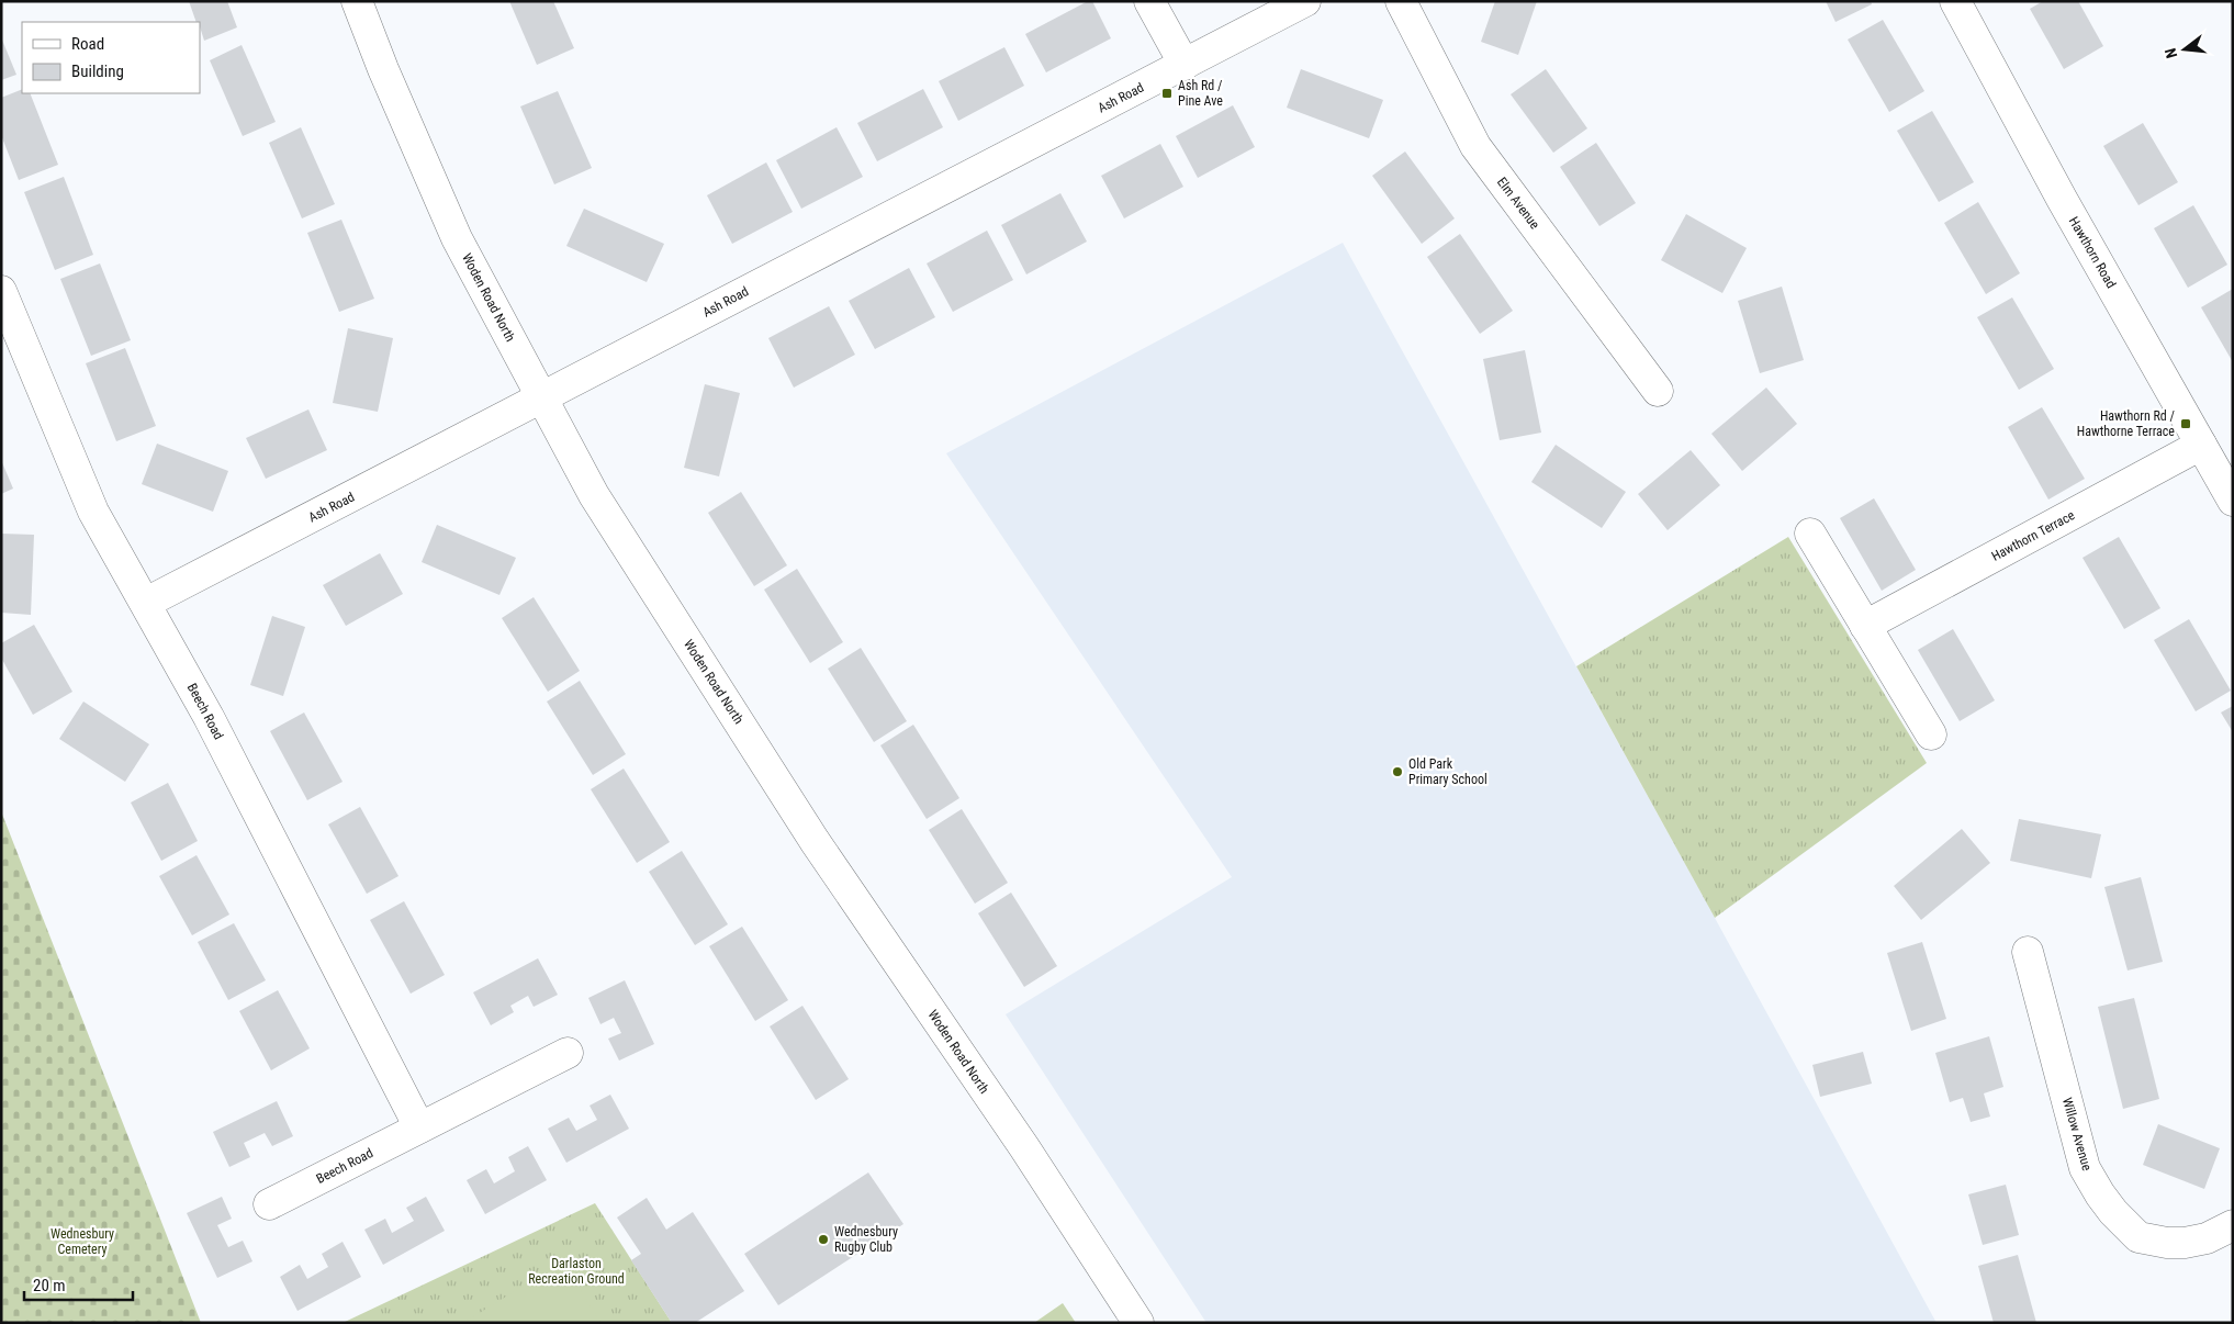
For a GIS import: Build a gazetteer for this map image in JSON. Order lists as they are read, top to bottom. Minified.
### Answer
{"streets":{"street":["Ash Road","Elm Avenue","Hawthorn Road","Woden Road North","Hawthorn Terrace","Beech Road","Willow Avenue"]},"crossings":[["Ash Road","Woden Road North"],["Ash Road","Beech Road"],["Hawthorn Road","Hawthorn Terrace"]],"parks":["Wednesbury Cemetery","Darlaston Recreation Ground"],"places":{"transit":["Ash Rd / Pine Ave","Hawthorn Rd / Hawthorne Terrace"],"other":["Old Park Primary School","Wednesbury Rugby Club"]},"legend":["Road","Building"],"scale_bar":"20 m","north":"left"}
